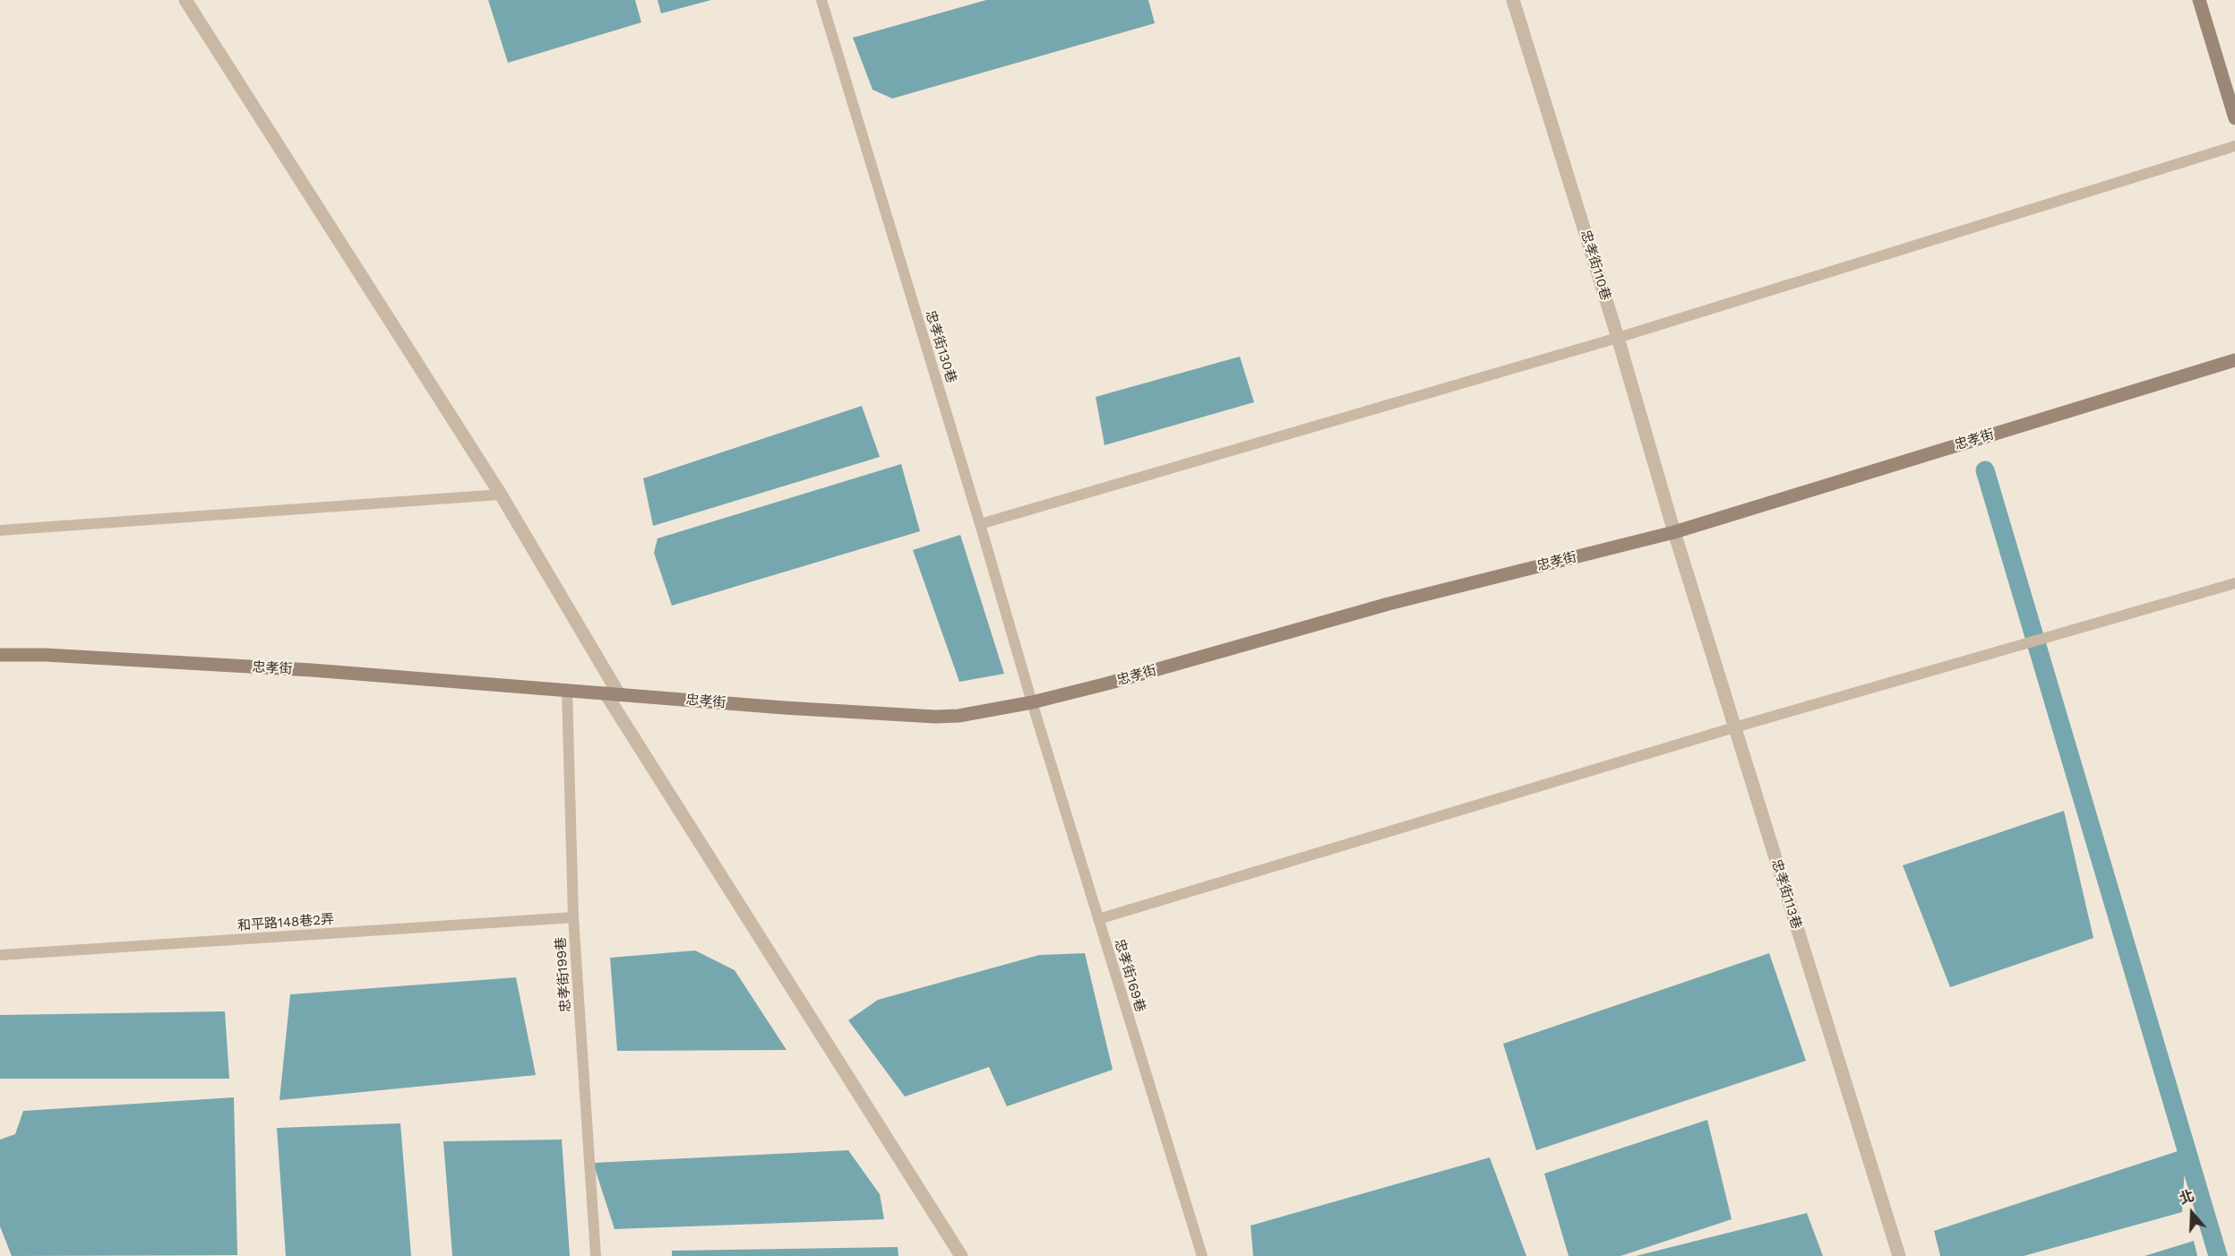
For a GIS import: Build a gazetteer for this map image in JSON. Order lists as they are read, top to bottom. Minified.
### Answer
{"streets":{"street":["忠孝街110巷","忠孝街","忠孝街113巷"],"lane":["忠孝街130巷","和平路148巷2弄","忠孝街199巷","忠孝街169巷"]},"crossings":[["忠孝街110巷","忠孝街"],["忠孝街110巷","忠孝街113巷"],["忠孝街130巷","忠孝街"],["忠孝街130巷","忠孝街169巷"],["忠孝街","忠孝街113巷"],["忠孝街","忠孝街199巷"],["忠孝街","忠孝街169巷"],["和平路148巷2弄","忠孝街199巷"]],"north":"top"}
